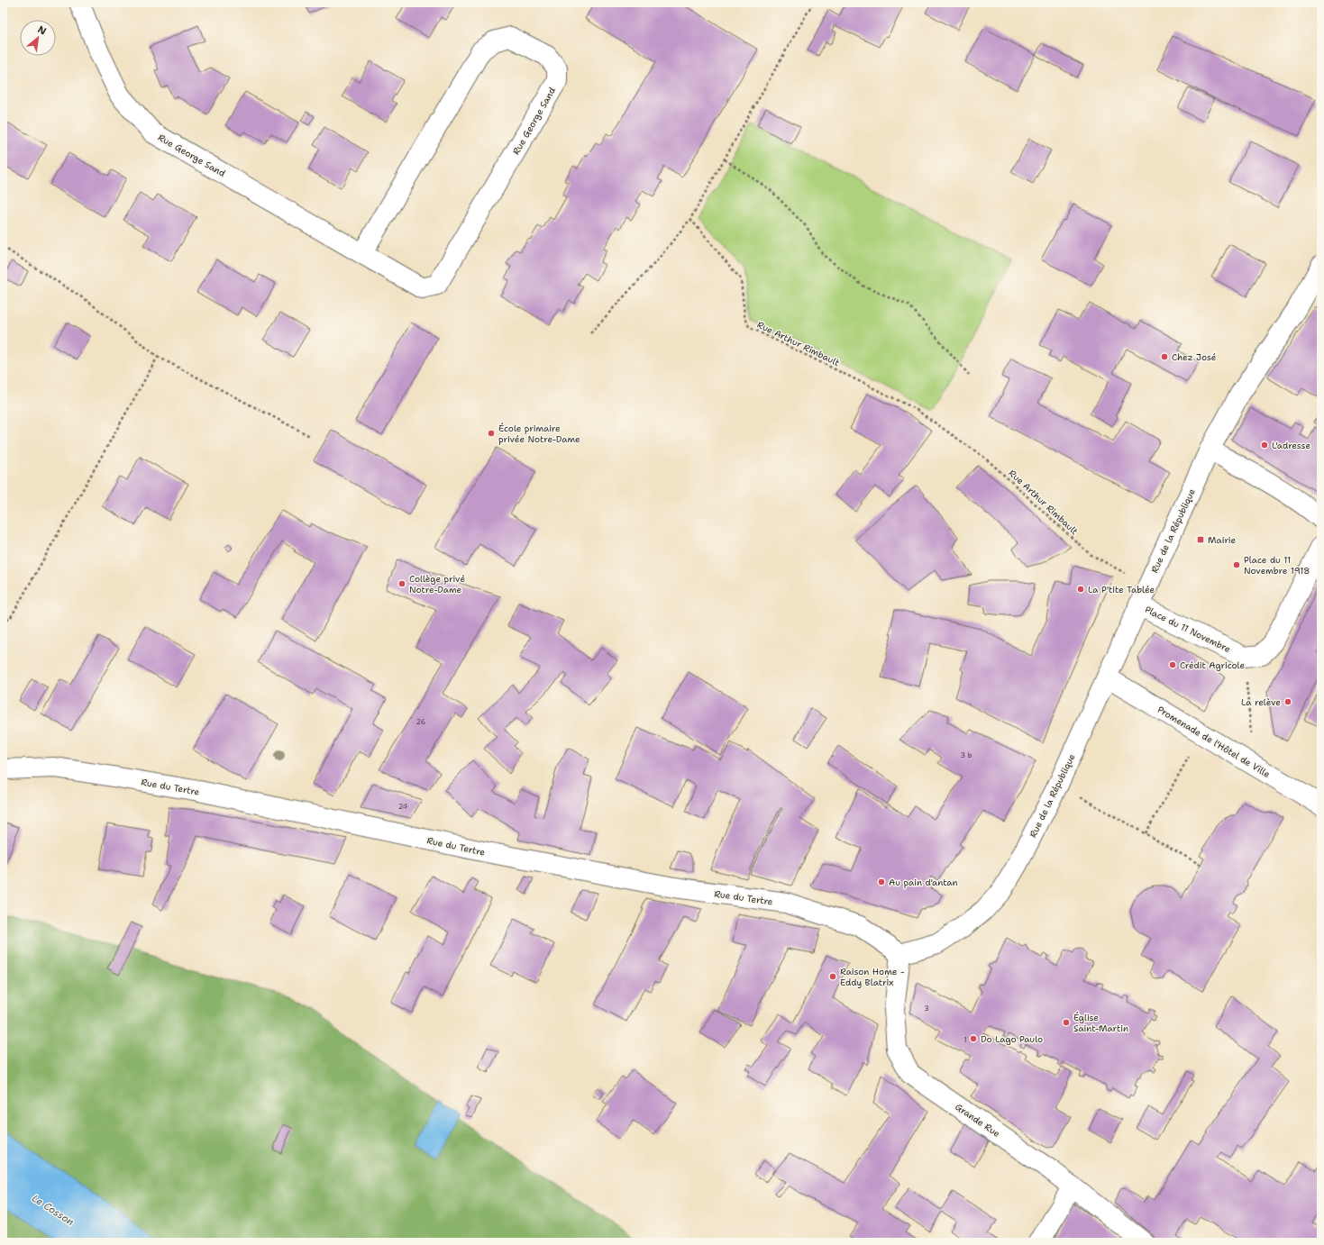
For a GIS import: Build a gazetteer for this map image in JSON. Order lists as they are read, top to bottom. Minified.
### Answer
{"streets":{"street":["Rue George Sand","Rue de la République","Place du 11 Novembre","Promenade de l'Hôtel de Ville","Rue du Tertre","Grande Rue"],"path":["Rue Arthur Rimbault"]},"crossings":[["Rue Arthur Rimbault","Rue de la République"],["Rue de la République","Place du 11 Novembre"],["Rue de la République","Promenade de l'Hôtel de Ville"],["Rue de la République","Rue du Tertre"],["Rue de la République","Grande Rue"],["Rue du Tertre","Grande Rue"]],"water":["Le Cosson"],"places":{"other":["Chez José","École primaire privée Notre-Dame","L'adresse","Place du 11 Novembre 1918","Collège privé Notre-Dame","La P'tite Tablée","Crédit Agricole","La relève","Au pain d'antan","Raison Home - Eddy Blatrix","Église Saint-Martin","Do Lago Paulo"],"transit":["Mairie"]},"house_numbers":["26","3 b","24","3","1"],"north":"top right"}
